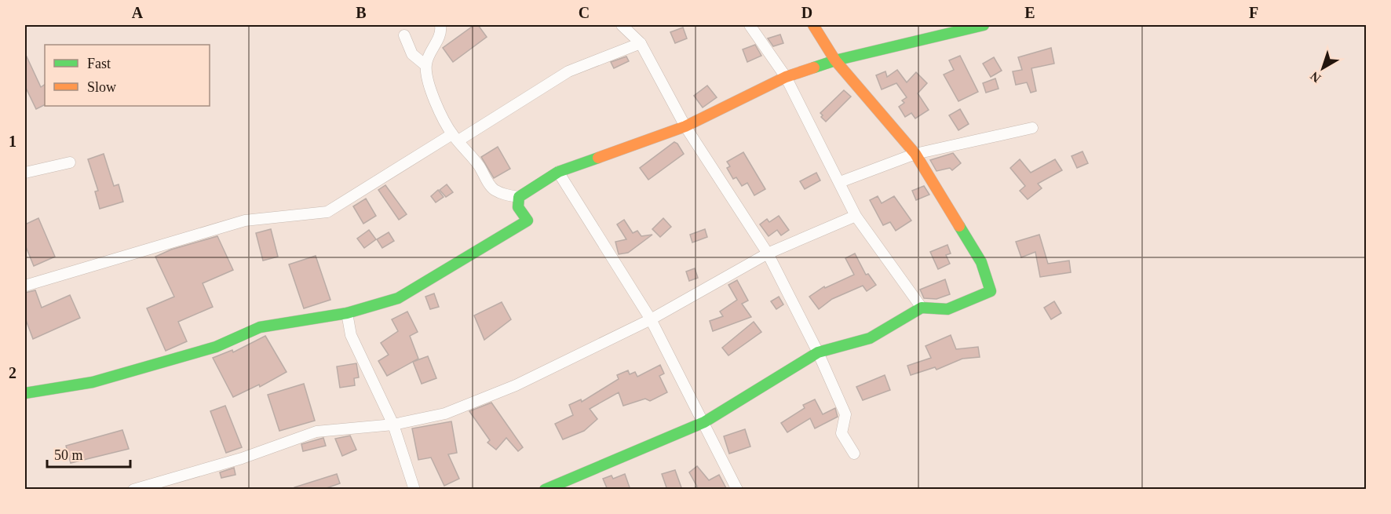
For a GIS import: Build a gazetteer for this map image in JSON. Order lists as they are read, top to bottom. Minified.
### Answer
{"legend":["Fast","Slow"],"scale_bar":"50 m","north":"bottom left","grid":{"columns":["A","B","C","D","E","F"],"rows":["1","2"]}}
